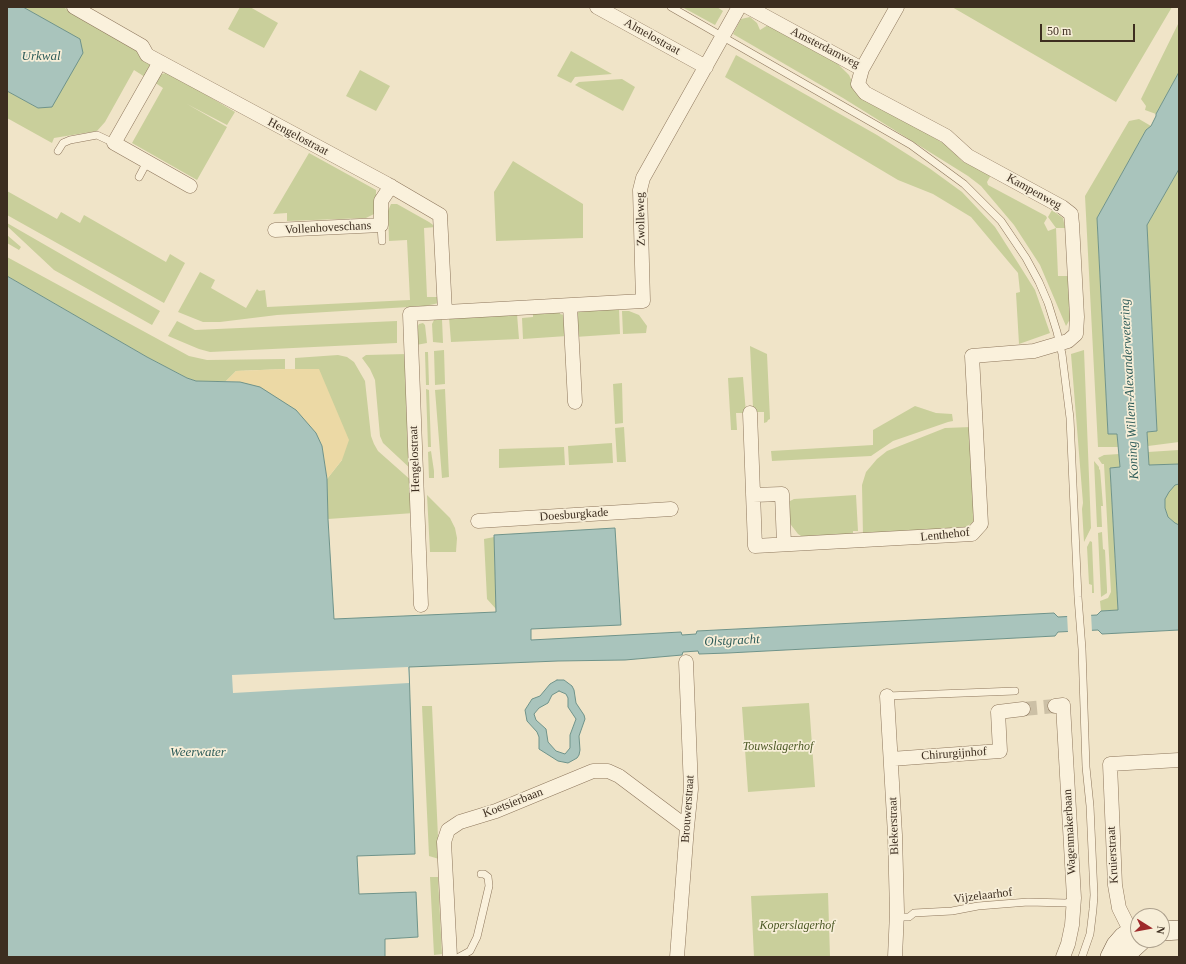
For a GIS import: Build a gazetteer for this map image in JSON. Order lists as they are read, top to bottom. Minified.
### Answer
{"streets":{"street":["Almelostraat","Amsterdamweg","Hengelostraat","Kampenweg","Zwolleweg","Vollenhoveschans","Doesburgkade","Lenthehof","Chirurgijnhof","Koetsierbaan","Brouwerstraat","Blekerstraat","Wagenmakerbaan","Kruierstraat"],"lane":["Vijzelaarhof"]},"crossings":[["Almelostraat","Zwolleweg"],["Amsterdamweg","Kampenweg"],["Hengelostraat","Zwolleweg"],["Hengelostraat","Vollenhoveschans"],["Kampenweg","Lenthehof"],["Chirurgijnhof","Blekerstraat"],["Koetsierbaan","Brouwerstraat"],["Blekerstraat","Vijzelaarhof"],["Wagenmakerbaan","Vijzelaarhof"]],"water":["Urkwal","Koning Willem-Alexanderwetering","Olstgracht","Weerwater"],"parks":["Touwslagerhof","Koperslagerhof"],"scale_bar":"50 m","north":"right"}
